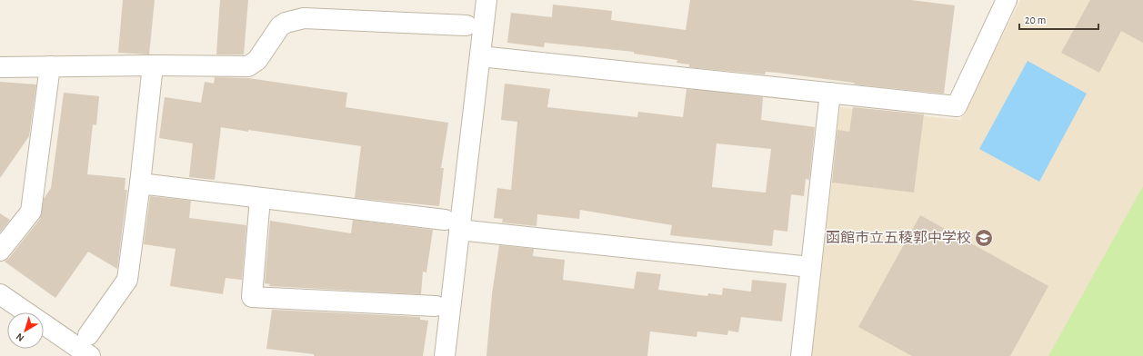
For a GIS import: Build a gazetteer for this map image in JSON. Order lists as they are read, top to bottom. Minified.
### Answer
{"places":{"school or university":["函館市立五稜郭中学校"]},"scale_bar":"20 m","north":"bottom left"}
